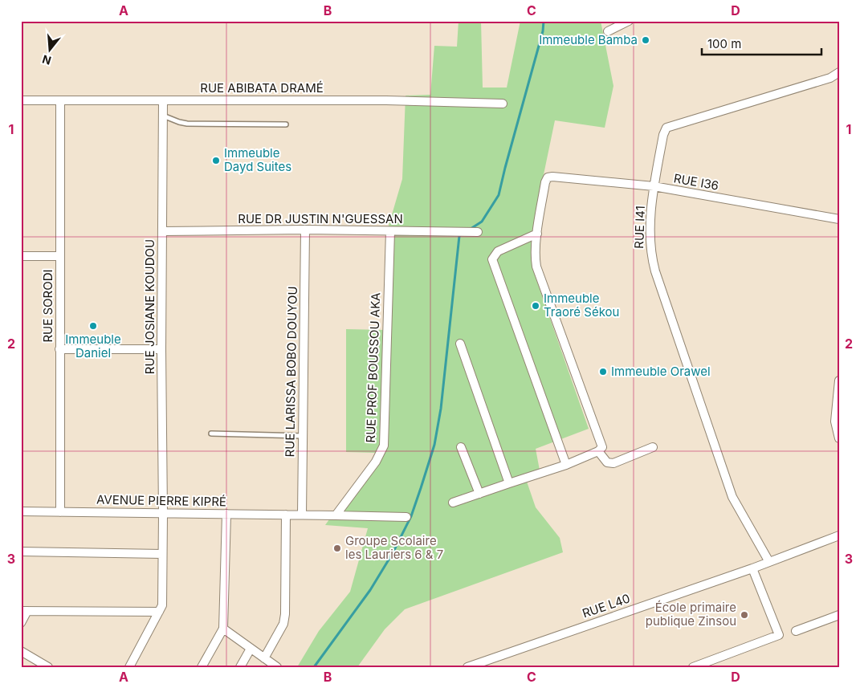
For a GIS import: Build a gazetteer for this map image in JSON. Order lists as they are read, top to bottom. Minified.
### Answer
{"streets":{"street":["RUE ABIBATA DRAMÉ","RUE I36","RUE DR JUSTIN N'GUESSAN","RUE I41","RUE SORODI","RUE JOSIANE KOUDOU","RUE PROF BOUSSOU AKA","RUE LARISSA BOBO DOUYOU","AVENUE PIERRE KIPRÉ","RUE L40"]},"crossings":[["RUE ABIBATA DRAMÉ","RUE SORODI"],["RUE ABIBATA DRAMÉ","RUE JOSIANE KOUDOU"],["RUE I36","RUE I41"],["RUE DR JUSTIN N'GUESSAN","RUE JOSIANE KOUDOU"],["RUE DR JUSTIN N'GUESSAN","RUE PROF BOUSSOU AKA"],["RUE DR JUSTIN N'GUESSAN","RUE LARISSA BOBO DOUYOU"],["RUE I41","RUE L40"],["RUE SORODI","AVENUE PIERRE KIPRÉ"],["RUE JOSIANE KOUDOU","AVENUE PIERRE KIPRÉ"],["RUE PROF BOUSSOU AKA","AVENUE PIERRE KIPRÉ"],["RUE LARISSA BOBO DOUYOU","AVENUE PIERRE KIPRÉ"]],"places":["Immeuble Bamba","Immeuble Dayd Suites","Immeuble Traoré Sékou","Immeuble Daniel","Immeuble Orawel","Groupe Scolaire les Lauriers 6 & 7","École primaire publique Zinsou"],"scale_bar":"100 m","north":"bottom","grid":{"columns":["A","B","C","D"],"rows":["1","2","3"]}}
